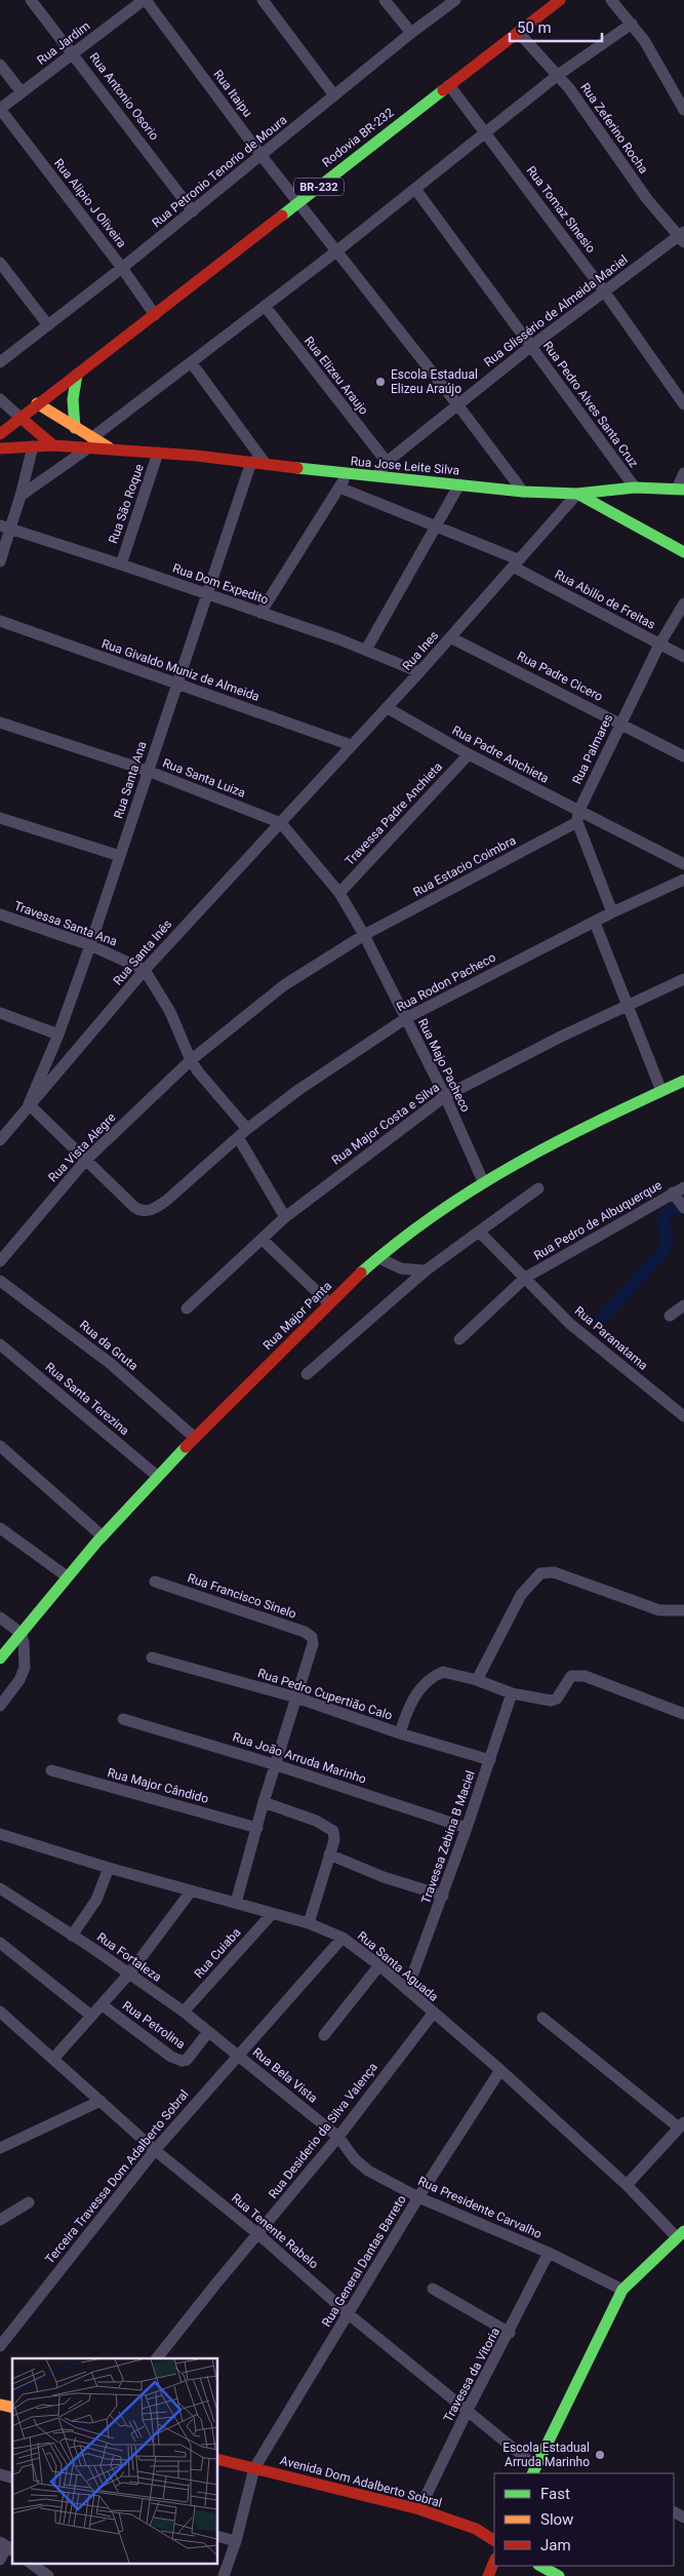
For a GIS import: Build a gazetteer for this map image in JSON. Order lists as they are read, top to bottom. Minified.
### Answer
{"streets":{"main road":["Rodovia BR-232","BR-232","Rua Jose Leite Silva","Rua Major Panta","Avenida Dom Adalberto Sobral"],"street":["Rua Jardim","Rua Itaipu","Rua Antonio Osorio","Rua Zeferino Rocha","Rua Petronio Tenorio de Moura","Rua Alipio J Oliveira","Rua Tomaz SInesio","Rua Glissério de Almeida Maciel","Rua Elizeu Araujo","Rua Pedro Alves Santa Cruz","Rua São Roque","Rua Dom Expedito","Rua Abilio de Freitas","Rua Ines","Rua Givaldo Muniz de Almeida","Rua Padre Cicero","Rua Palmares","Rua Padre Anchieta","Rua Santa Luiza","Rua Santa Ana","Travessa Padre Anchieta","Rua Estacio Coimbra","Travessa Santa Ana","Rua Santa Inês","Rua Rodon Pacheco","Rua Majo Pacheco","Rua Major Costa e Silva","Rua Vista Alegre","Rua Pedro de Albuquerque","Rua Paranatama","Rua da Gruta","Rua Santa Terezina","Rua Francisco Sinelo","Rua Pedro Cupertião Calo","Rua João Arruda Marinho","Rua Major Cândido","Travessa Zebina B Maciel","Rua Cuiaba","Rua Fortaleza","Rua Santa Aguada","Rua Petrolina","Rua Bela Vista","Rua Desiderio da Silva Valença","Terceira Travessa Dom Adalberto Sobral","Rua Presidente Carvalho","Rua Tenente Rabelo","Rua General Dantas Barreto","Travessa da Vitoria"]},"crossings":[["Rua Jardim","Rua Itaipu"],["Rua Jardim","Rua Antonio Osorio"],["Rua Jardim","Rua Alipio J Oliveira"],["Rua Itaipu","Rodovia BR-232"],["Rua Itaipu","Rua Petronio Tenorio de Moura"],["Rua Itaipu","Rua Glissério de Almeida Maciel"],["Rua Itaipu","Rua Jose Leite Silva"],["Rua Antonio Osorio","Rua Petronio Tenorio de Moura"],["Rua Zeferino Rocha","Rodovia BR-232"],["Rua Zeferino Rocha","Rua Glissério de Almeida Maciel"],["Rodovia BR-232","BR-232"],["Rodovia BR-232","Rua Alipio J Oliveira"],["Rodovia BR-232","Rua Tomaz SInesio"],["Rua Petronio Tenorio de Moura","Rua Alipio J Oliveira"],["BR-232","Rua Jose Leite Silva"],["Rua Tomaz SInesio","Rua Glissério de Almeida Maciel"],["Rua Glissério de Almeida Maciel","Rua Elizeu Araujo"],["Rua Glissério de Almeida Maciel","Rua Pedro Alves Santa Cruz"],["Rua Glissério de Almeida Maciel","Rua Jose Leite Silva"],["Rua Jose Leite Silva","Rua São Roque"],["Rua Jose Leite Silva","Rua Ines"],["Rua Jose Leite Silva","Rua Santa Ana"],["Rua São Roque","Rua Dom Expedito"],["Rua Dom Expedito","Rua Ines"],["Rua Dom Expedito","Rua Santa Ana"],["Rua Abilio de Freitas","Rua Ines"],["Rua Abilio de Freitas","Rua Palmares"],["Rua Ines","Rua Givaldo Muniz de Almeida"],["Rua Ines","Rua Padre Cicero"],["Rua Ines","Rua Padre Anchieta"],["Rua Ines","Rua Santa Luiza"],["Rua Ines","Rua Santa Inês"],["Rua Givaldo Muniz de Almeida","Rua Santa Ana"],["Rua Padre Cicero","Rua Palmares"],["Rua Palmares","Rua Padre Anchieta"],["Rua Palmares","Rua Estacio Coimbra"],["Rua Padre Anchieta","Travessa Padre Anchieta"],["Rua Padre Anchieta","Rua Estacio Coimbra"],["Rua Santa Luiza","Rua Santa Ana"],["Rua Santa Luiza","Rua Santa Inês"],["Rua Santa Ana","Travessa Santa Ana"],["Rua Santa Ana","Rua Santa Inês"],["Rua Estacio Coimbra","Rua Majo Pacheco"],["Rua Estacio Coimbra","Rua Vista Alegre"],["Travessa Santa Ana","Rua Santa Inês"],["Rua Rodon Pacheco","Rua Majo Pacheco"],["Rua Majo Pacheco","Rua Major Costa e Silva"],["Rua Majo Pacheco","Rua Major Panta"],["Rua Pedro de Albuquerque","Rua Paranatama"],["Rua Major Panta","Rua da Gruta"],["Rua Major Panta","Rua Santa Terezina"],["Rua Francisco Sinelo","Rua Pedro Cupertião Calo"],["Rua Pedro Cupertião Calo","Travessa Zebina B Maciel"],["Rua João Arruda Marinho","Travessa Zebina B Maciel"],["Travessa Zebina B Maciel","Rua Santa Aguada"],["Rua Cuiaba","Rua Fortaleza"],["Rua Cuiaba","Rua Santa Aguada"],["Rua Fortaleza","Rua Petrolina"],["Rua Fortaleza","Rua Bela Vista"],["Rua Fortaleza","Terceira Travessa Dom Adalberto Sobral"],["Rua Santa Aguada","Rua Desiderio da Silva Valença"],["Rua Santa Aguada","Terceira Travessa Dom Adalberto Sobral"],["Rua Santa Aguada","Rua General Dantas Barreto"],["Rua Bela Vista","Rua Desiderio da Silva Valença"],["Rua Bela Vista","Terceira Travessa Dom Adalberto Sobral"],["Rua Bela Vista","Rua Presidente Carvalho"],["Rua Desiderio da Silva Valença","Rua Presidente Carvalho"],["Rua Desiderio da Silva Valença","Rua Tenente Rabelo"],["Terceira Travessa Dom Adalberto Sobral","Rua Tenente Rabelo"],["Rua Presidente Carvalho","Rua General Dantas Barreto"],["Rua Presidente Carvalho","Travessa da Vitoria"],["Rua Tenente Rabelo","Rua General Dantas Barreto"],["Rua Tenente Rabelo","Travessa da Vitoria"],["Rua General Dantas Barreto","Avenida Dom Adalberto Sobral"],["Travessa da Vitoria","Avenida Dom Adalberto Sobral"]],"places":["Escola Estadual Elizeu Araújo","Escola Estadual Arruda Marinho"],"legend":["Fast","Slow","Jam"],"scale_bar":"50 m"}
